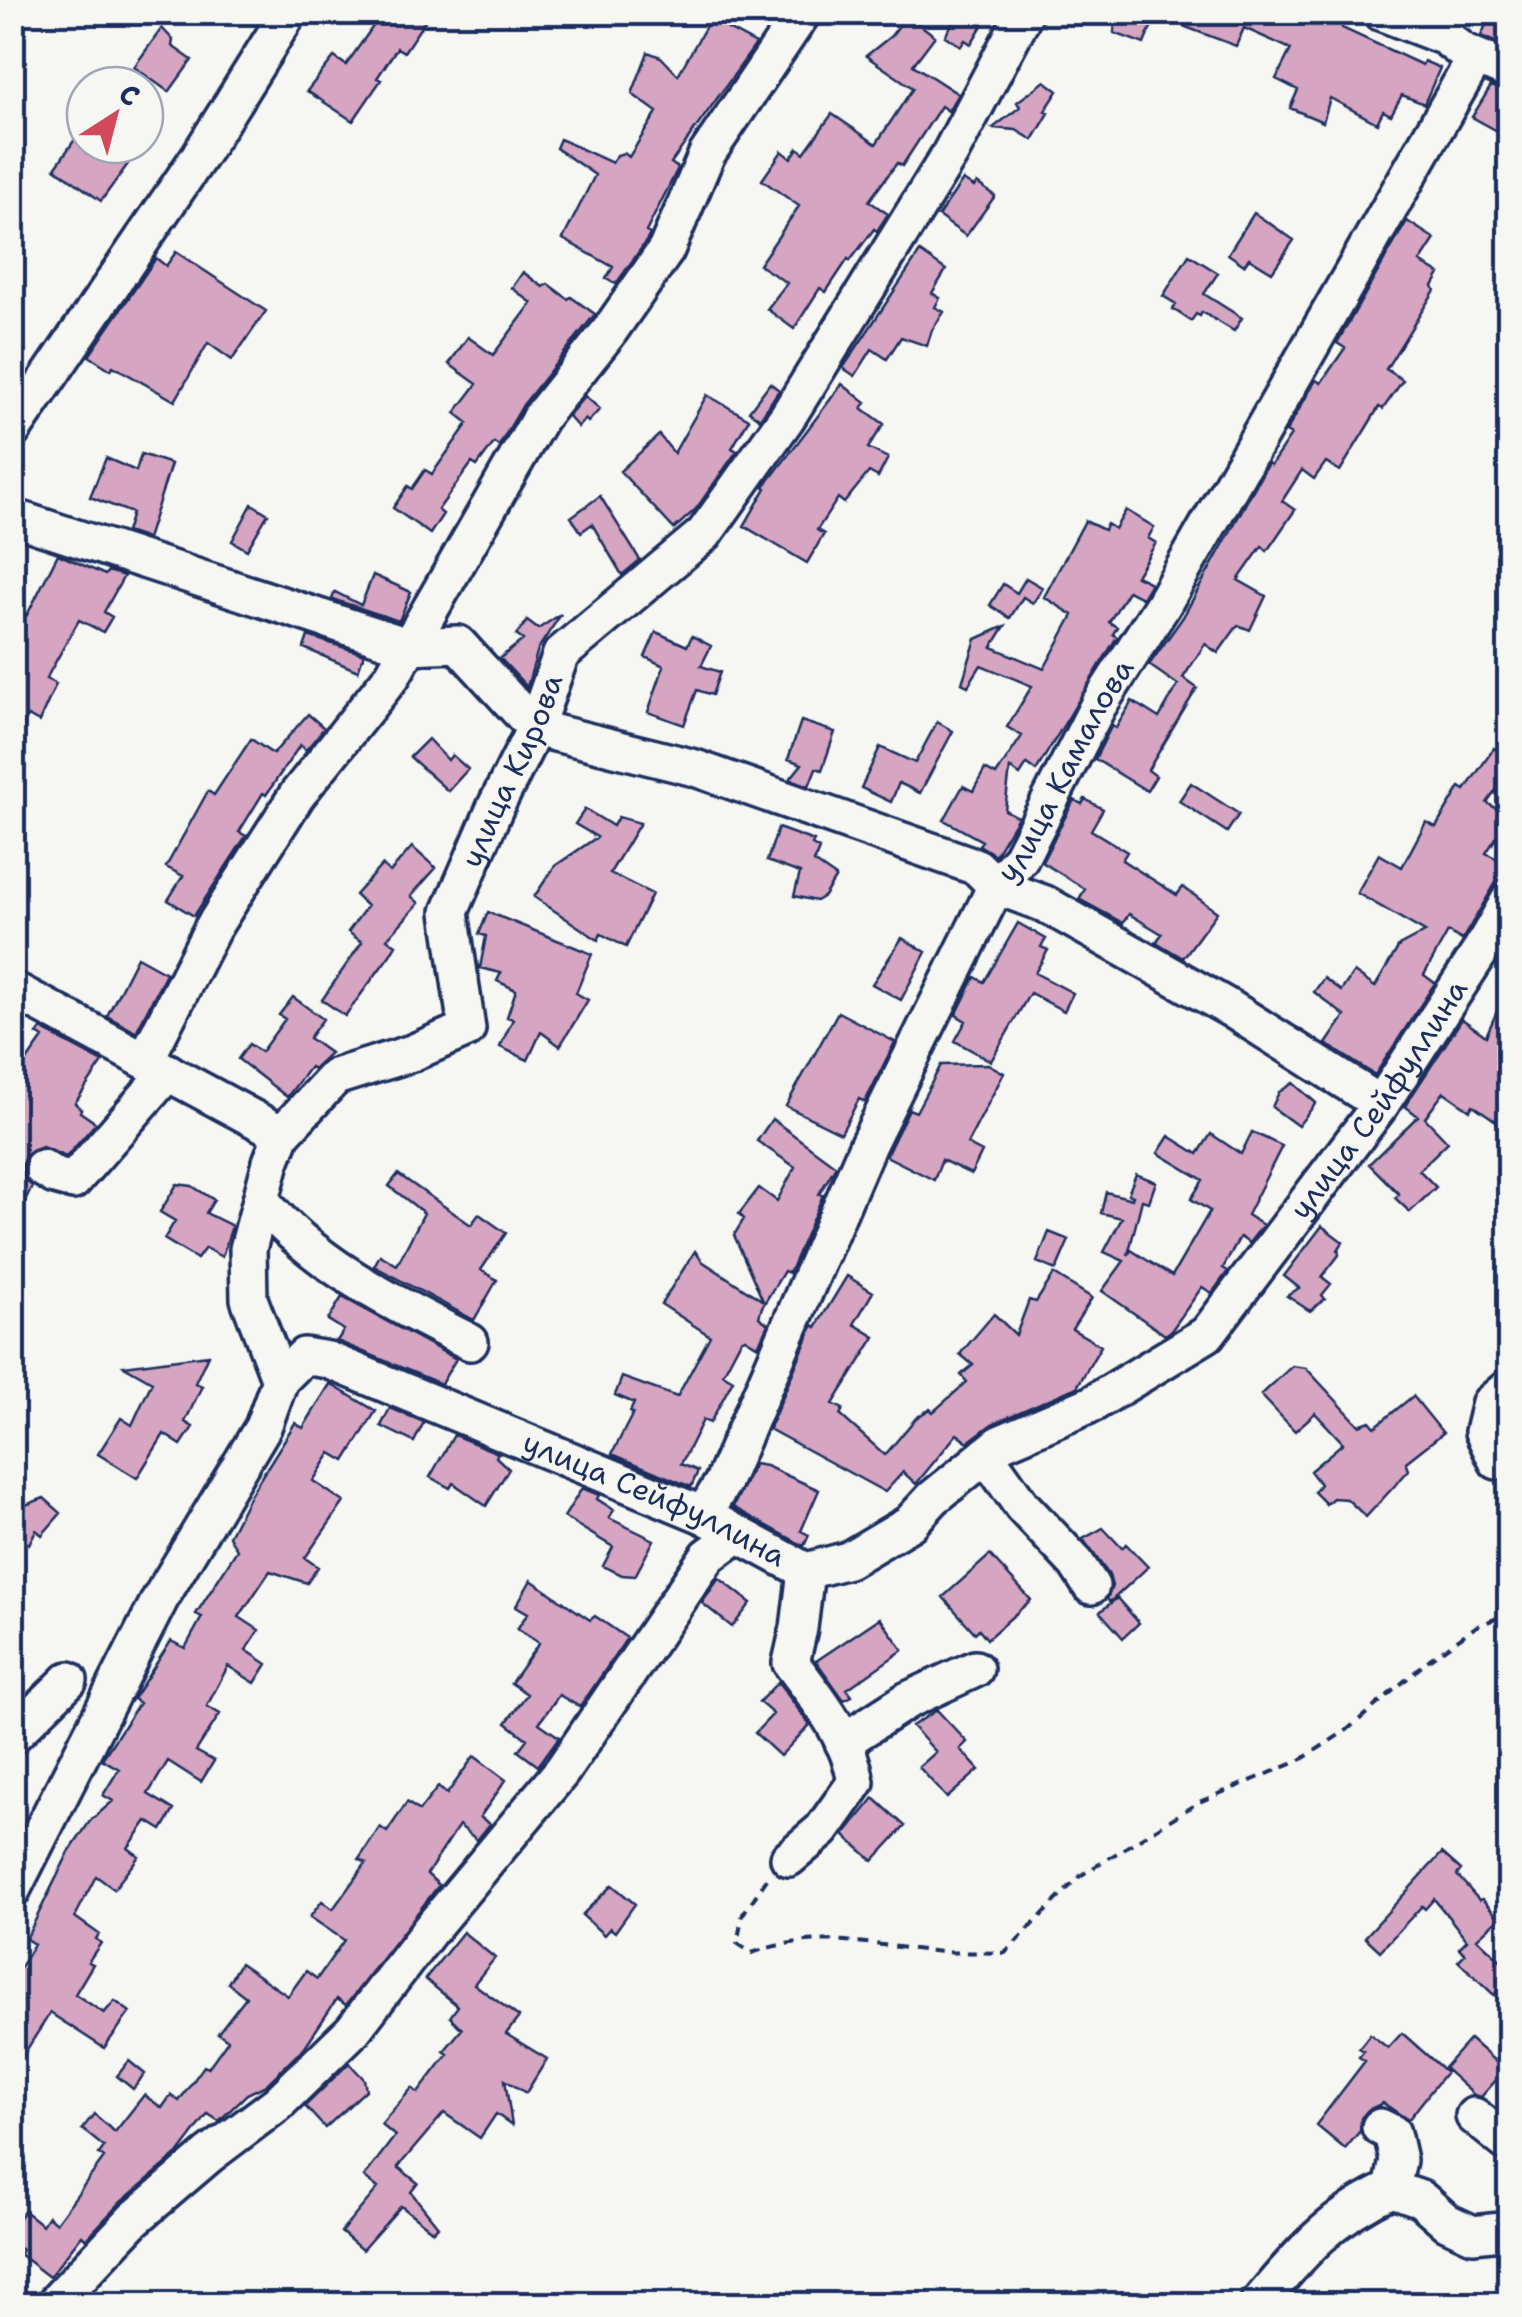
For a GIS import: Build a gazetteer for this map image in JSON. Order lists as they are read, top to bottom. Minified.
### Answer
{"streets":{"street":["улица Камалова","улица Кирова","улица Сейфуллина"]},"crossings":[["улица Камалова","улица Сейфуллина"],["улица Кирова","улица Сейфуллина"]],"north":"top right"}
